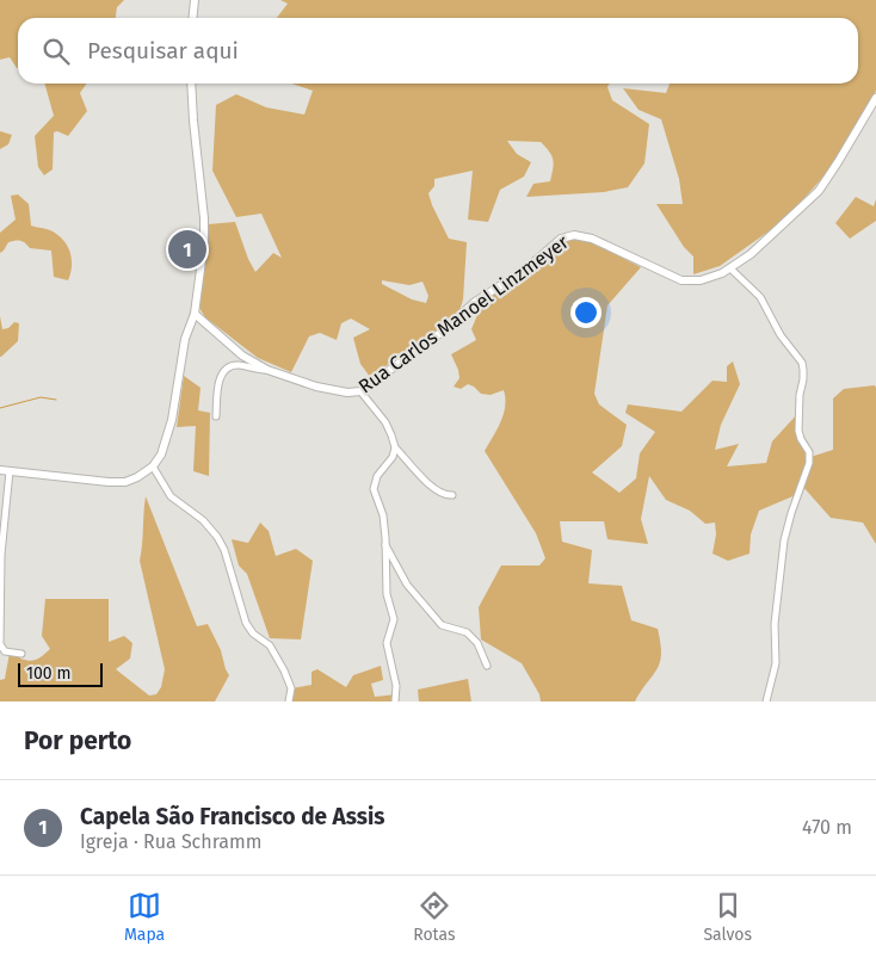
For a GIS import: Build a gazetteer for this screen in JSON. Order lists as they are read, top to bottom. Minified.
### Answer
{"streets":{"street":["Rua Carlos Manoel Linzmeyer"]},"scale_bar":"100 m","page":{"search":"Pesquisar aqui","pins":"1","scale":"100 m","heading":"Por perto","list":[{"mark":"1","name":"Capela São Francisco de Assis","note":"Igreja · Rua Schramm","value":"470 m"}],"nav":["Mapa","Rotas","Salvos"]}}
